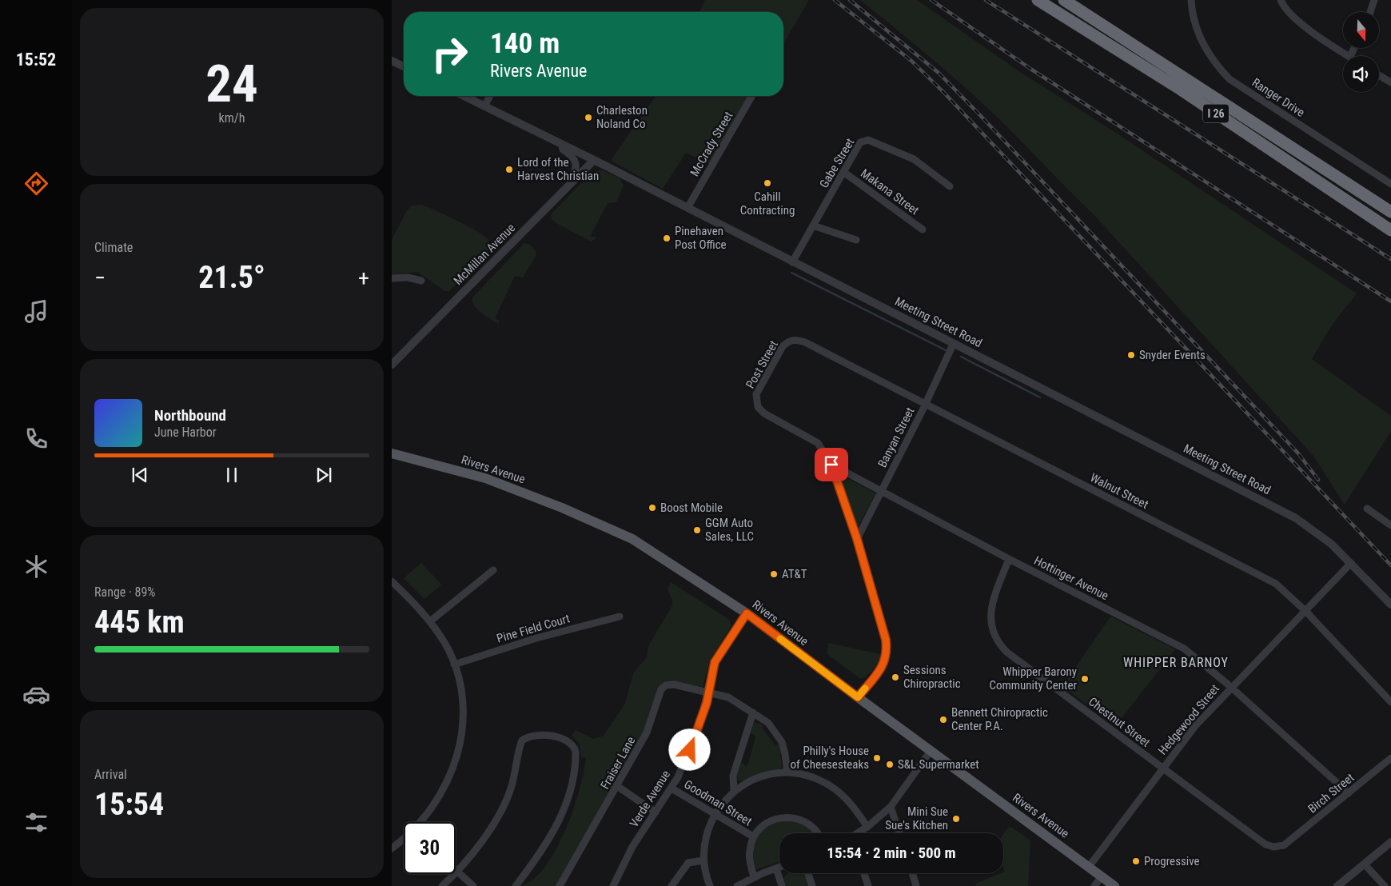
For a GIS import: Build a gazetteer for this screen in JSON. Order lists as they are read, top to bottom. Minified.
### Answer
{"streets":{"highway":["I 26"],"main road":["Rivers Avenue"],"street":["Ranger Drive","McCrady Street","Gabe Street","Makana Street","McMillan Avenue","Meeting Street Road","Post Street","Banyan Street","Walnut Street","Hottinger Avenue","Pine Field Court","Hedgewood Street","Chestnut Street","Fraiser Lane","Birch Street","Verde Avenue","Goodman Street"]},"crossings":[["McCrady Street","Meeting Street Road"],["Gabe Street","Makana Street"],["Gabe Street","Meeting Street Road"],["McMillan Avenue","Meeting Street Road"],["Meeting Street Road","Banyan Street"],["Meeting Street Road","Hedgewood Street"],["Post Street","Walnut Street"],["Post Street","Hottinger Avenue"],["Banyan Street","Walnut Street"],["Banyan Street","Hottinger Avenue"],["Rivers Avenue","Hedgewood Street"],["Rivers Avenue","Verde Avenue"],["Walnut Street","Hedgewood Street"],["Hottinger Avenue","Hedgewood Street"],["Hottinger Avenue","Chestnut Street"],["Hottinger Avenue","Birch Street"],["Hedgewood Street","Chestnut Street"],["Chestnut Street","Birch Street"],["Fraiser Lane","Verde Avenue"],["Verde Avenue","Goodman Street"]],"districts":["WHIPPER BARNOY"],"places":["Charleston Noland Co","Lord of the Harvest Christian","Cahill Contracting","Pinehaven Post Office","Snyder Events","Boost Mobile","GGM Auto Sales, LLC","AT&T","Sessions Chiropractic","Whipper Barony Community Center","Bennett Chiropractic Center P.A.","Philly's House of Cheesesteaks","S&L Supermarket","Mini Sue Sue's Kitchen","Progressive"],"north":"bottom","page":{"tabs":"15:52","tile":[["24","km/h"],"Climate",["Range · 89%","445 km"],["Arrival","15:54"]],"turn":["140 m","Rivers Avenue"],"heat":["−","21.5°","+"],"song":["Northbound","June Harbor"],"limit":"30","trip":"15:54 · 2 min · 500 m"}}
